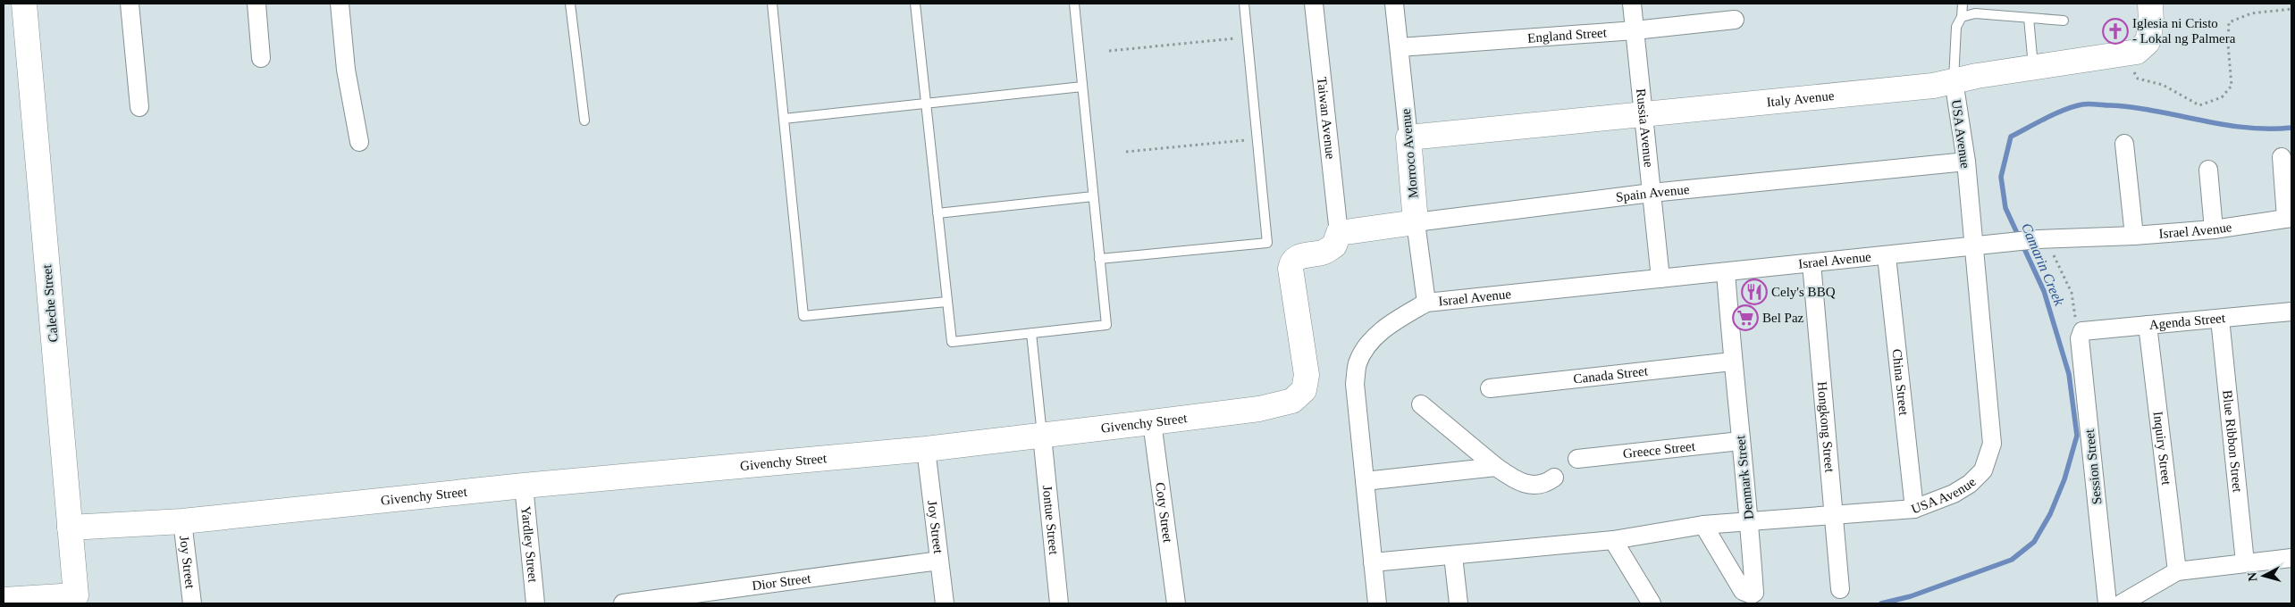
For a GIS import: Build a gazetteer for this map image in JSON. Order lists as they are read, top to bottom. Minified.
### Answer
{"streets":{"street":["England Street","Italy Avenue","Taiwan Avenue","Russia Avenue","USA Avenue","Morroco Avenue","Spain Avenue","Israel Avenue","Caleche Street","Agenda Street","Canada Street","China Street","Givenchy Street","Hongkong Street","Blue Ribbon Street","Inquiry Street","Greece Street","Session Street","Denmark Street","Coty Street","Jontue Street","Joy Street","Yardley Street","Dior Street"]},"crossings":[["England Street","Russia Avenue"],["England Street","Morroco Avenue"],["Italy Avenue","Russia Avenue"],["Italy Avenue","USA Avenue"],["Italy Avenue","Morroco Avenue"],["Taiwan Avenue","Spain Avenue"],["Taiwan Avenue","Givenchy Street"],["Russia Avenue","Spain Avenue"],["Russia Avenue","Israel Avenue"],["USA Avenue","Spain Avenue"],["USA Avenue","Israel Avenue"],["USA Avenue","China Street"],["USA Avenue","Hongkong Street"],["USA Avenue","Denmark Street"],["Morroco Avenue","Spain Avenue"],["Morroco Avenue","Israel Avenue"],["Spain Avenue","Givenchy Street"],["Israel Avenue","China Street"],["Israel Avenue","Hongkong Street"],["Israel Avenue","Denmark Street"],["Caleche Street","Givenchy Street"],["Agenda Street","Blue Ribbon Street"],["Agenda Street","Inquiry Street"],["Agenda Street","Session Street"],["Canada Street","Denmark Street"],["Givenchy Street","Coty Street"],["Givenchy Street","Jontue Street"],["Givenchy Street","Joy Street"],["Givenchy Street","Yardley Street"],["Greece Street","Denmark Street"],["Joy Street","Dior Street"]],"water":["Camarin Creek"],"places":{"church":["Iglesia ni Cristo - Lokal ng Palmera"],"restaurant":["Cely's BBQ"],"supermarket":["Bel Paz"]},"north":"left"}
